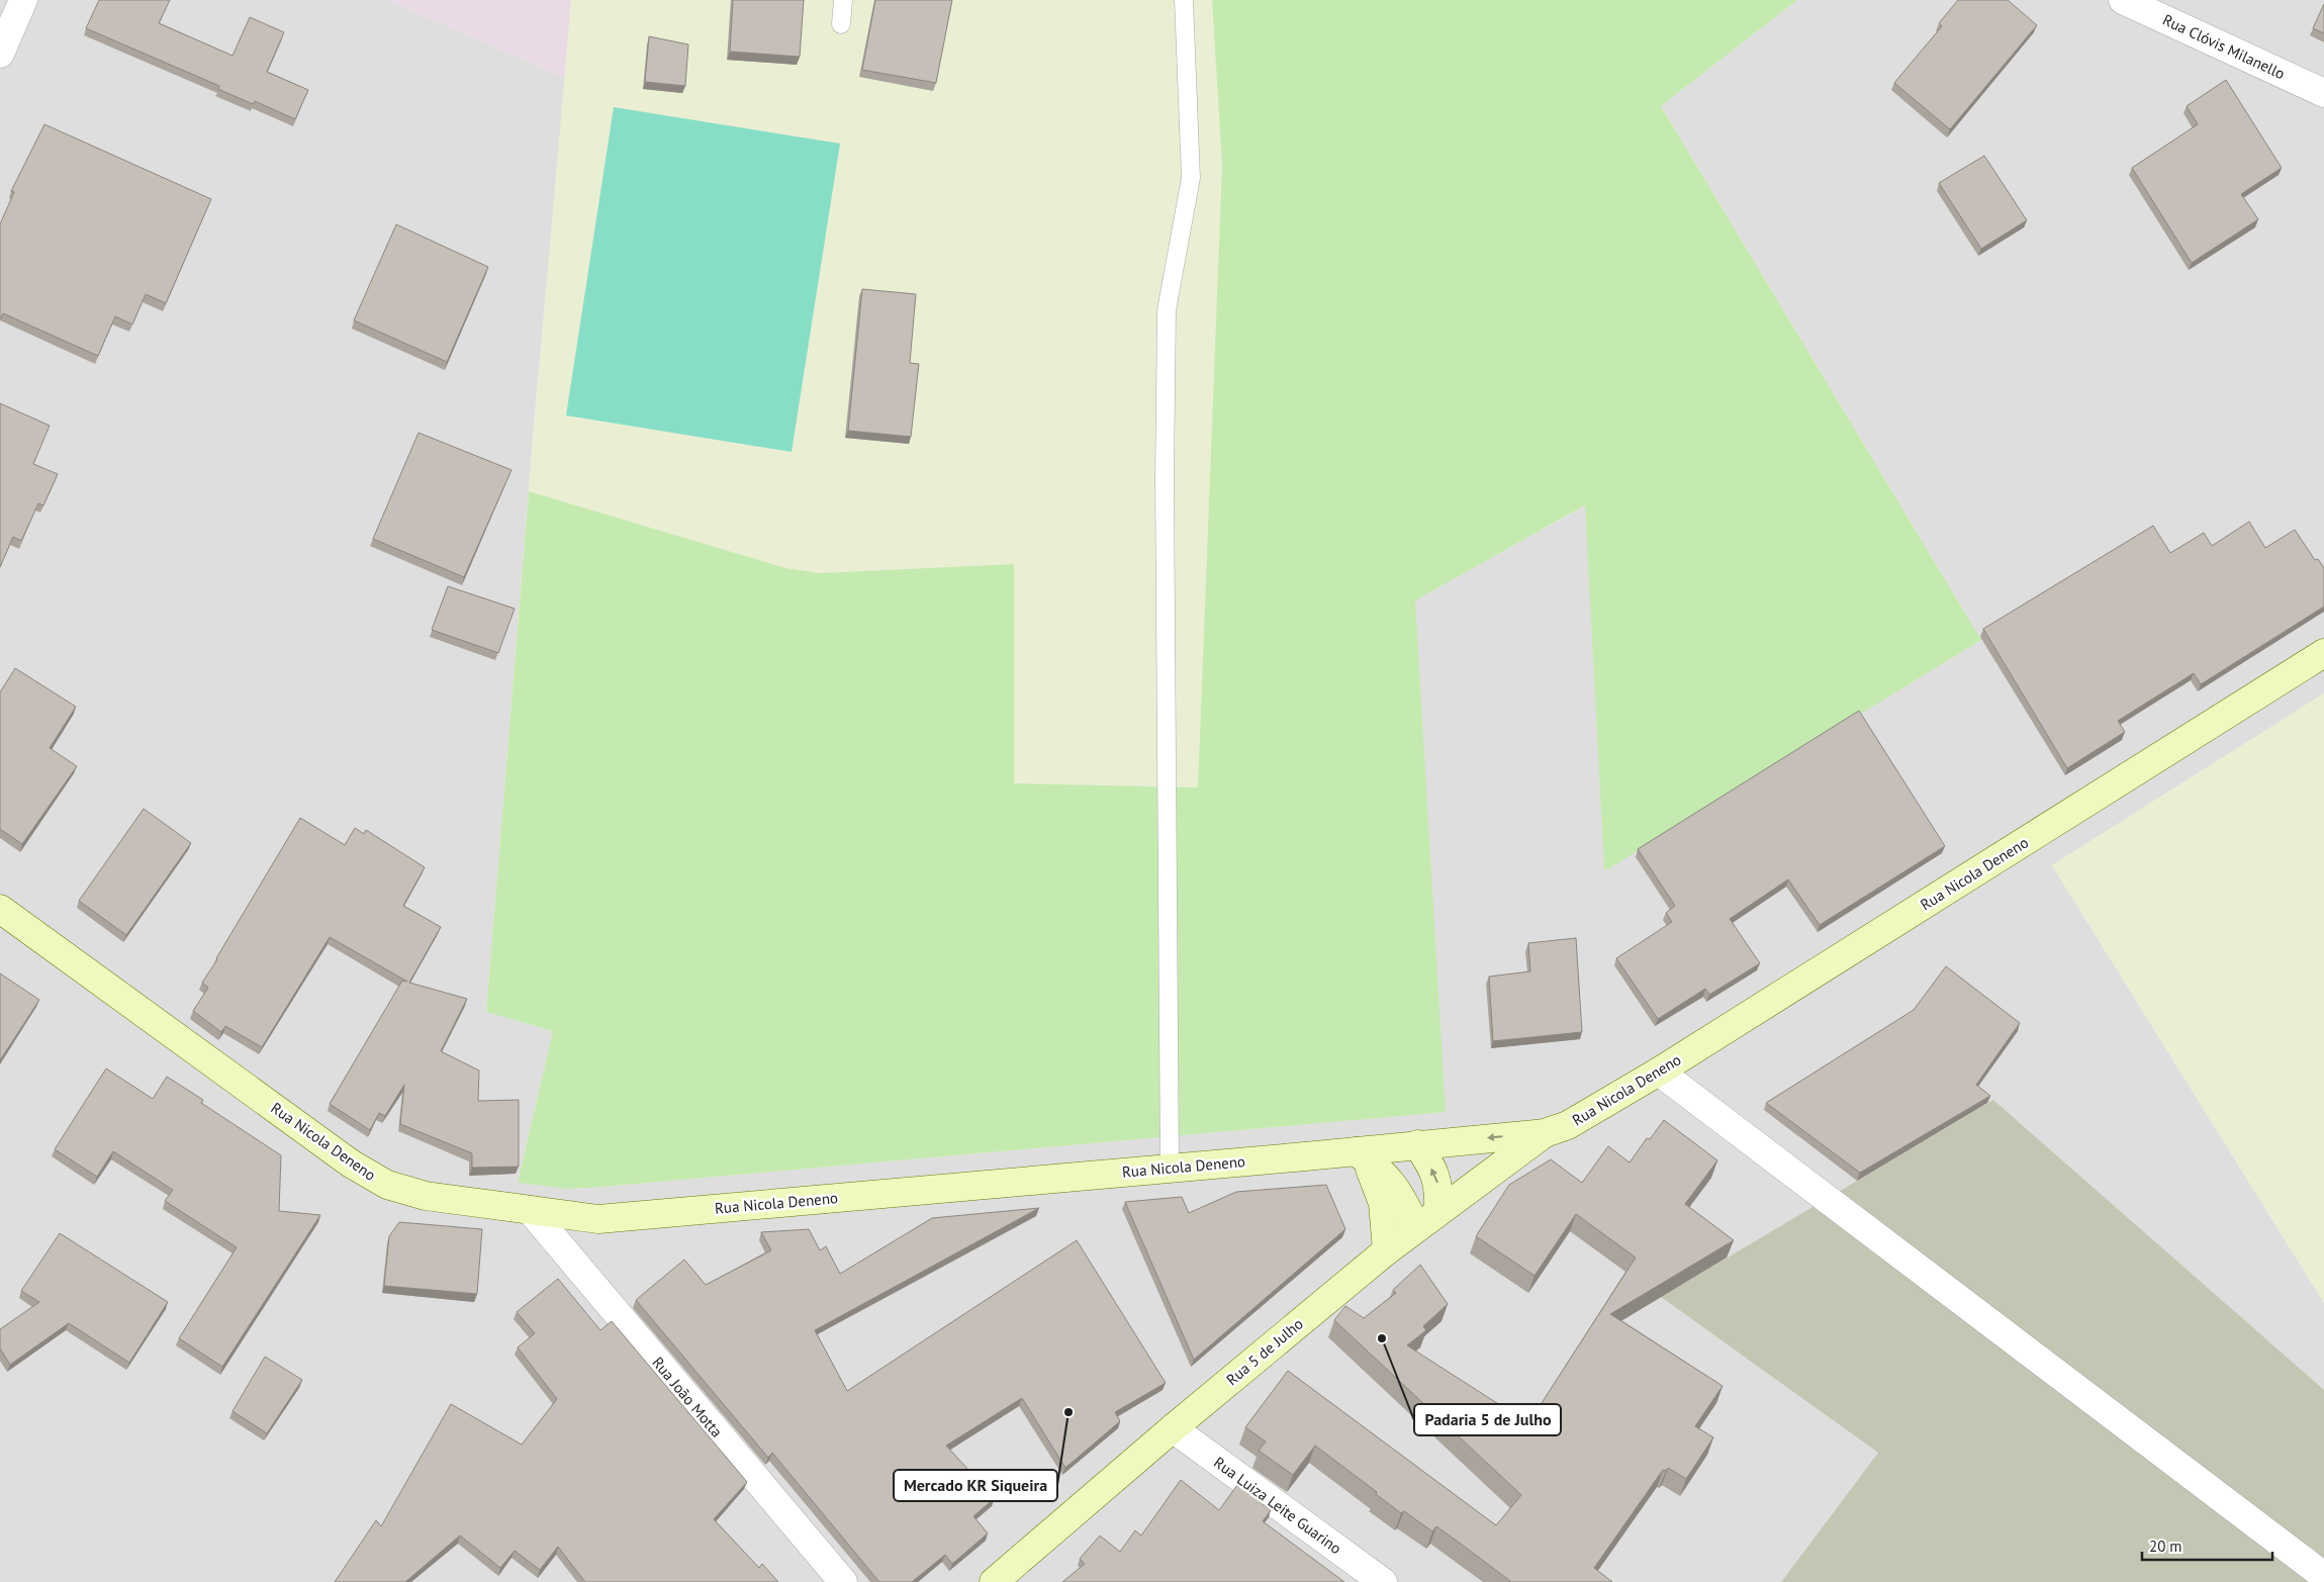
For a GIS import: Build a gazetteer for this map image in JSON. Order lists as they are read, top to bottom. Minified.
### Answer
{"streets":{"street":["Rua Clóvis Milanello","Rua Nicola Deneno","Rua 5 de Julho","Rua João Motta","Rua Luiza Leite Guarino"]},"crossings":[["Rua Nicola Deneno","Rua 5 de Julho"],["Rua Nicola Deneno","Rua João Motta"],["Rua 5 de Julho","Rua Luiza Leite Guarino"]],"places":["Padaria 5 de Julho","Mercado KR Siqueira"],"scale_bar":"20 m"}
